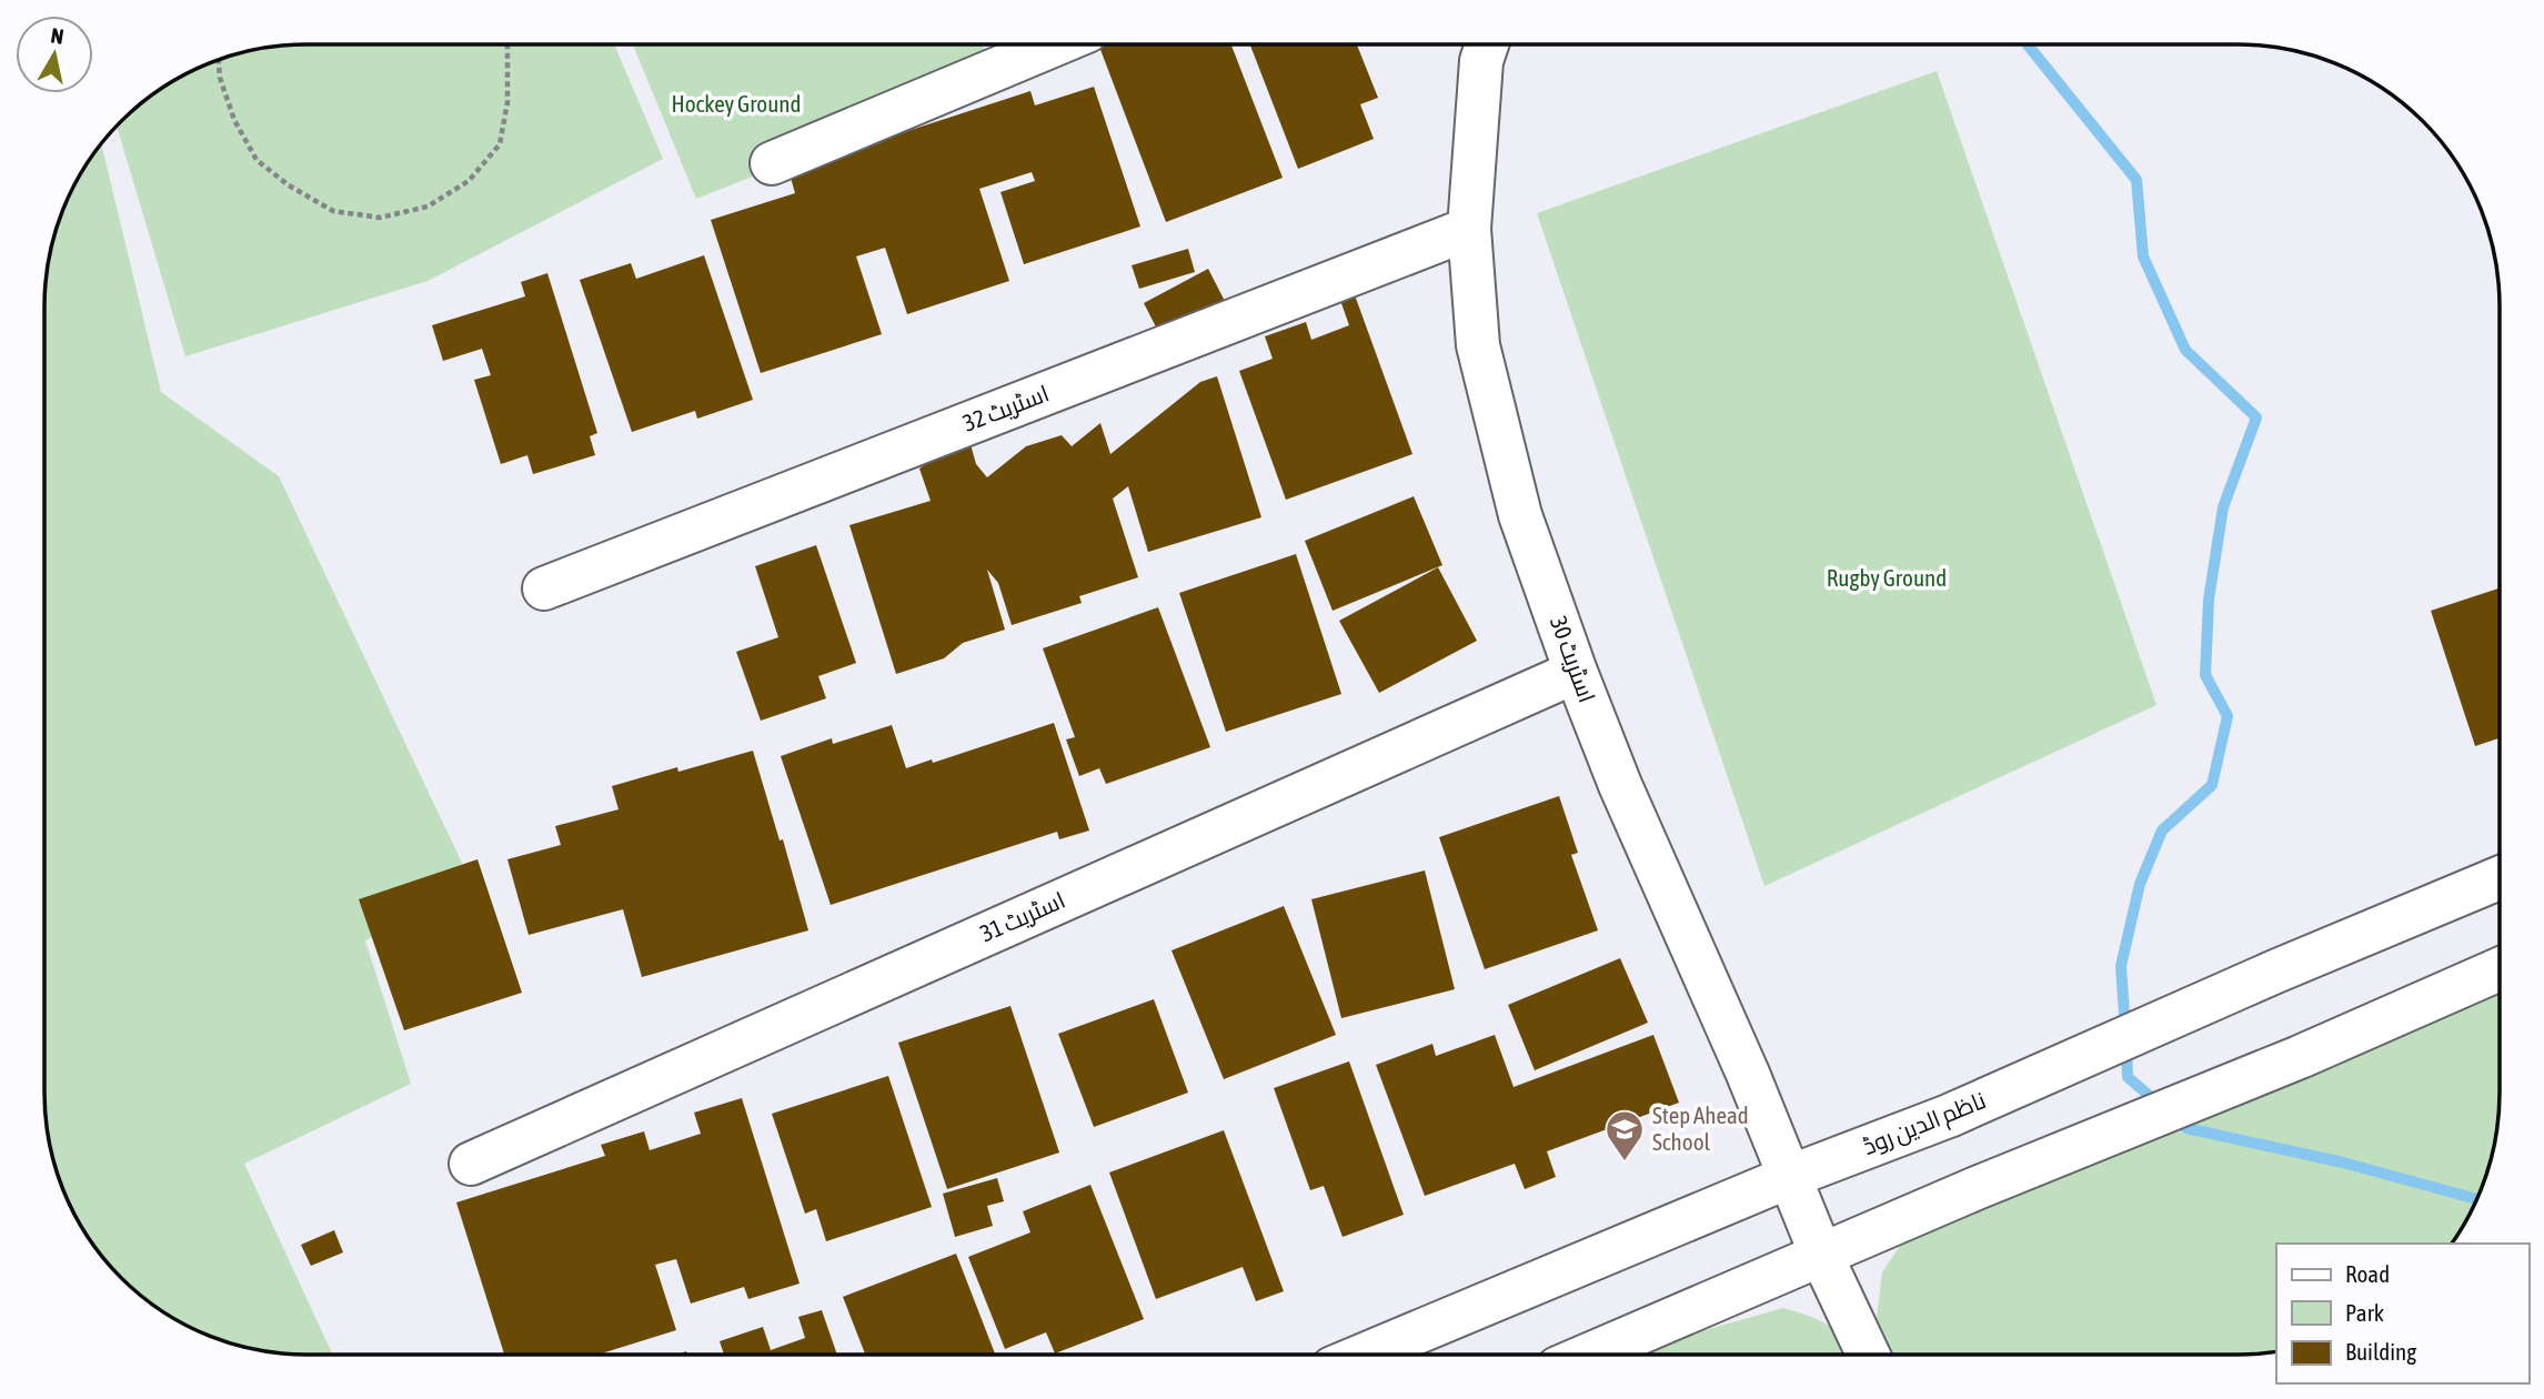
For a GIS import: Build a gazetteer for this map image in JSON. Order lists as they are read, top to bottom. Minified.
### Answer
{"streets":{"street":["اسٹریٹ 32","اسٹریٹ 30","اسٹریٹ 31","ناظم الدین روڈ"]},"crossings":[["اسٹریٹ 32","اسٹریٹ 30"],["اسٹریٹ 30","اسٹریٹ 31"],["اسٹریٹ 30","ناظم الدین روڈ"]],"parks":["Hockey Ground","Rugby Ground"],"places":{"school or university":["Step Ahead School"]},"legend":["Road","Park","Building"],"north":"top"}
